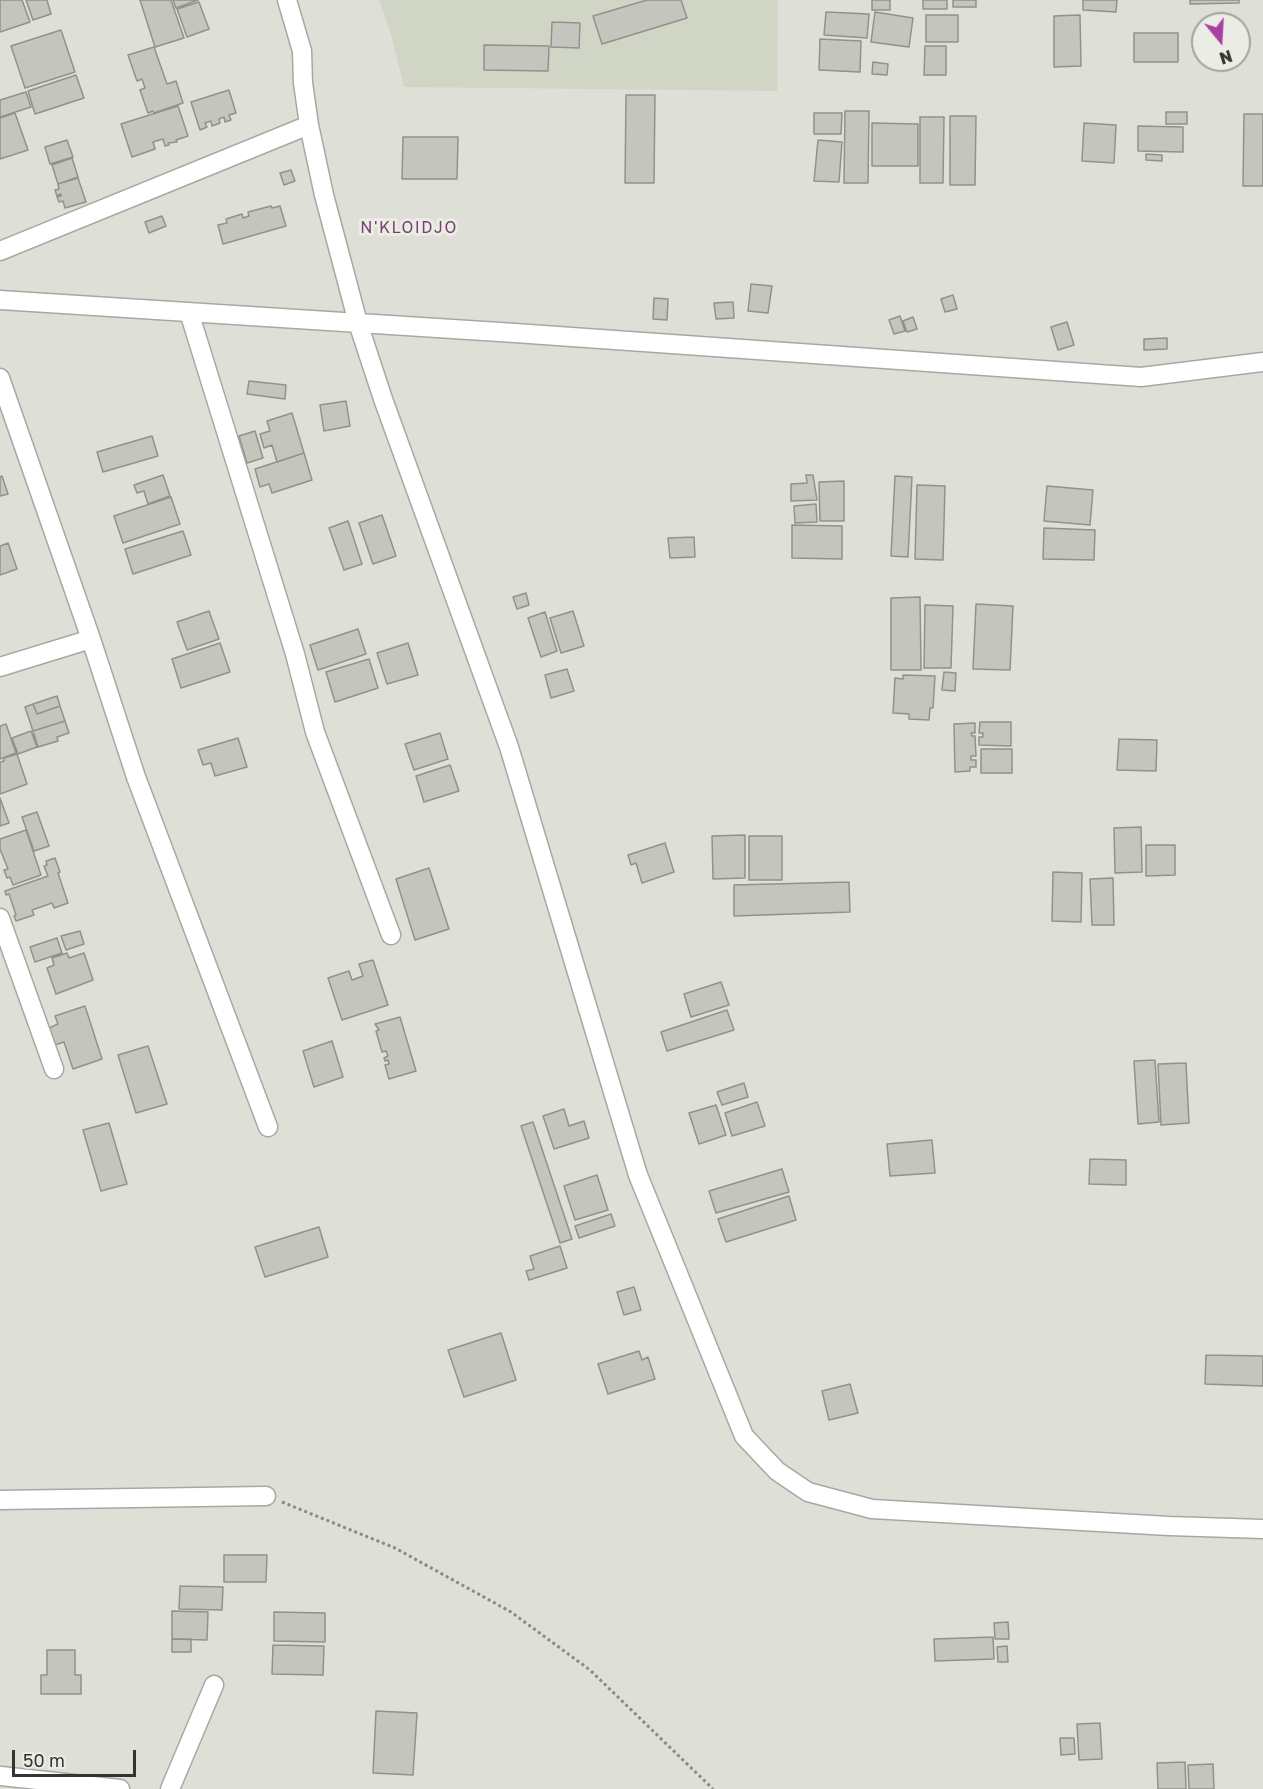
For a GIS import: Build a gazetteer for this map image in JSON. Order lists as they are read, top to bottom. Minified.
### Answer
{"districts":["N'KLOIDJO"],"scale_bar":"50 m","north":"bottom"}
